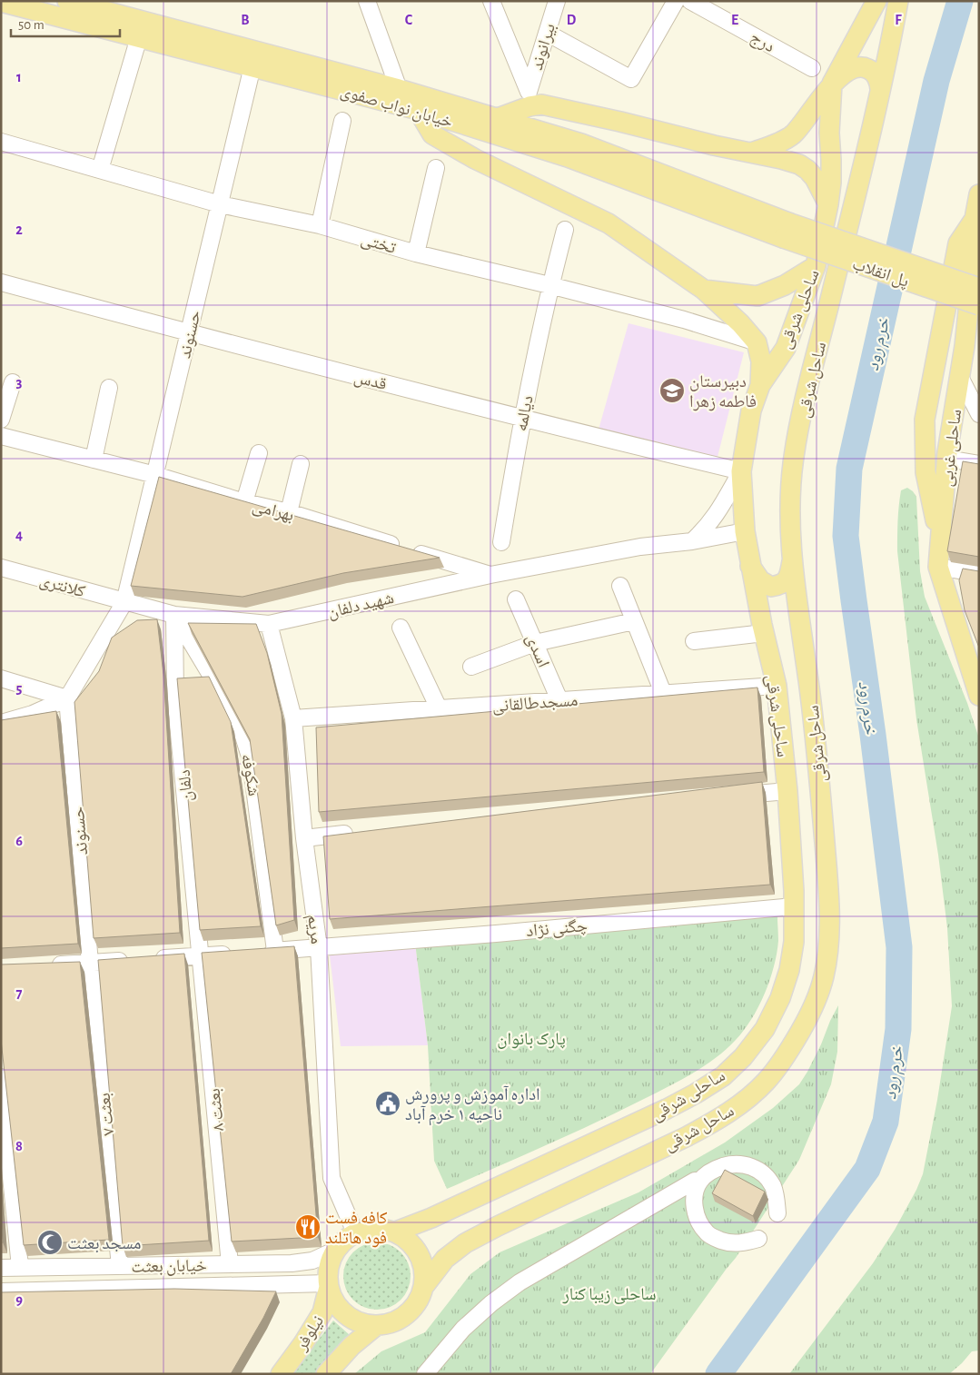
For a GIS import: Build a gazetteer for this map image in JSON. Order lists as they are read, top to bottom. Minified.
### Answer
{"streets":{"main road":["خیابان نواب صفوی","پل انقلاب","ساحلی شرقی","ساحل شرقی","ساحلی غربی","نیلوفر"],"street":["درج","بیرانوند","تختی","حسنوند","قدس","دیالمه","بهرامی","کلانتری","شهید دلفان","اسدی","مسجدطالقانی","شکوفه","دلفان","چگنی نژاد","مریم","بعثت ۸","بعثت ۷","خیابان بعثت"]},"crossings":[["خیابان نواب صفوی","پل انقلاب"],["خیابان نواب صفوی","حسنوند"],["تختی","حسنوند"],["تختی","دیالمه"],["ساحلی شرقی","قدس"],["ساحلی شرقی","ساحل شرقی"],["ساحلی شرقی","شهید دلفان"],["ساحلی شرقی","مسجدطالقانی"],["ساحلی شرقی","چگنی نژاد"],["ساحلی شرقی","مریم"],["ساحلی شرقی","خیابان بعثت"],["ساحلی شرقی","نیلوفر"],["حسنوند","قدس"],["حسنوند","بهرامی"],["حسنوند","کلانتری"],["حسنوند","شهید دلفان"],["حسنوند","بعثت ۷"],["قدس","دیالمه"],["ساحل شرقی","مریم"],["ساحل شرقی","خیابان بعثت"],["ساحل شرقی","نیلوفر"],["بهرامی","شهید دلفان"],["کلانتری","شهید دلفان"],["شهید دلفان","شکوفه"],["شهید دلفان","دلفان"],["شهید دلفان","مریم"],["اسدی","مسجدطالقانی"],["مسجدطالقانی","مریم"],["شکوفه","دلفان"],["شکوفه","چگنی نژاد"],["دلفان","بعثت ۸"],["چگنی نژاد","مریم"],["مریم","خیابان بعثت"],["مریم","نیلوفر"],["بعثت ۸","خیابان بعثت"],["بعثت ۷","خیابان بعثت"],["خیابان بعثت","نیلوفر"]],"water":["خرم رود"],"parks":["پارک بانوان","ساحلی زیبا کنار"],"places":{"school or university":["دبیرستان فاطمه زهرا"],"public building":["اداره آموزش و پرورش ناحیه ۱ خرم آباد"],"restaurant":["کافه فست فود هاتلند"],"mosque":["مسجد بعثت"]},"scale_bar":"50 m","grid":{"columns":["B","C","D","E","F"],"rows":["1","2","3","4","5","6","7","8","9"]}}
